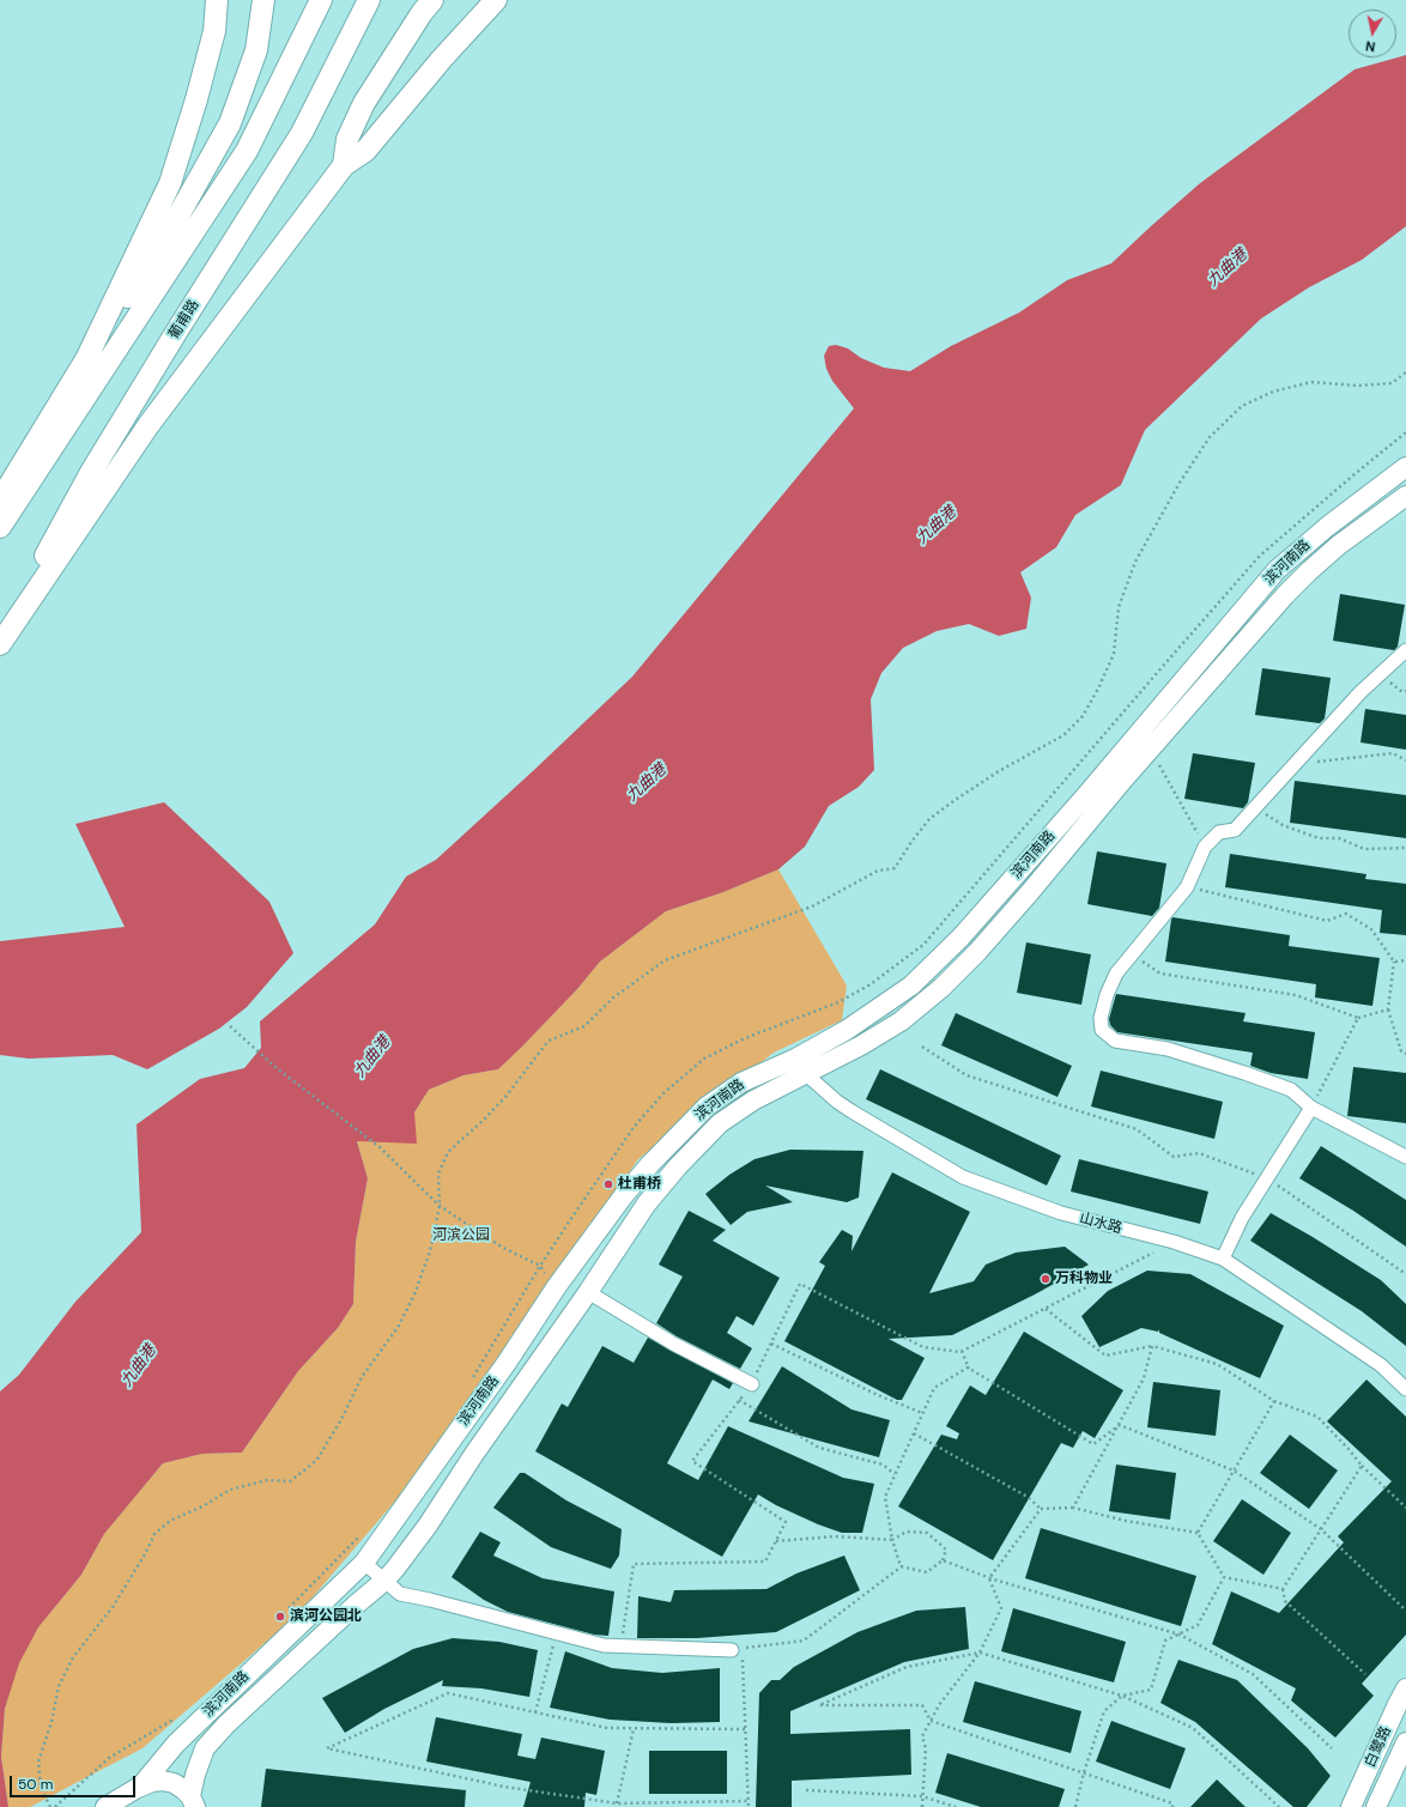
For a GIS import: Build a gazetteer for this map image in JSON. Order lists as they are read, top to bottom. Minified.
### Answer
{"streets":{"main road":["葡甫路"],"street":["滨河南路","山水路","白鹭路"]},"crossings":[["滨河南路","山水路"]],"water":["九曲港"],"parks":["河滨公园"],"places":["杜甫桥","万科物业","滨河公园北"],"scale_bar":"50 m","north":"bottom"}
